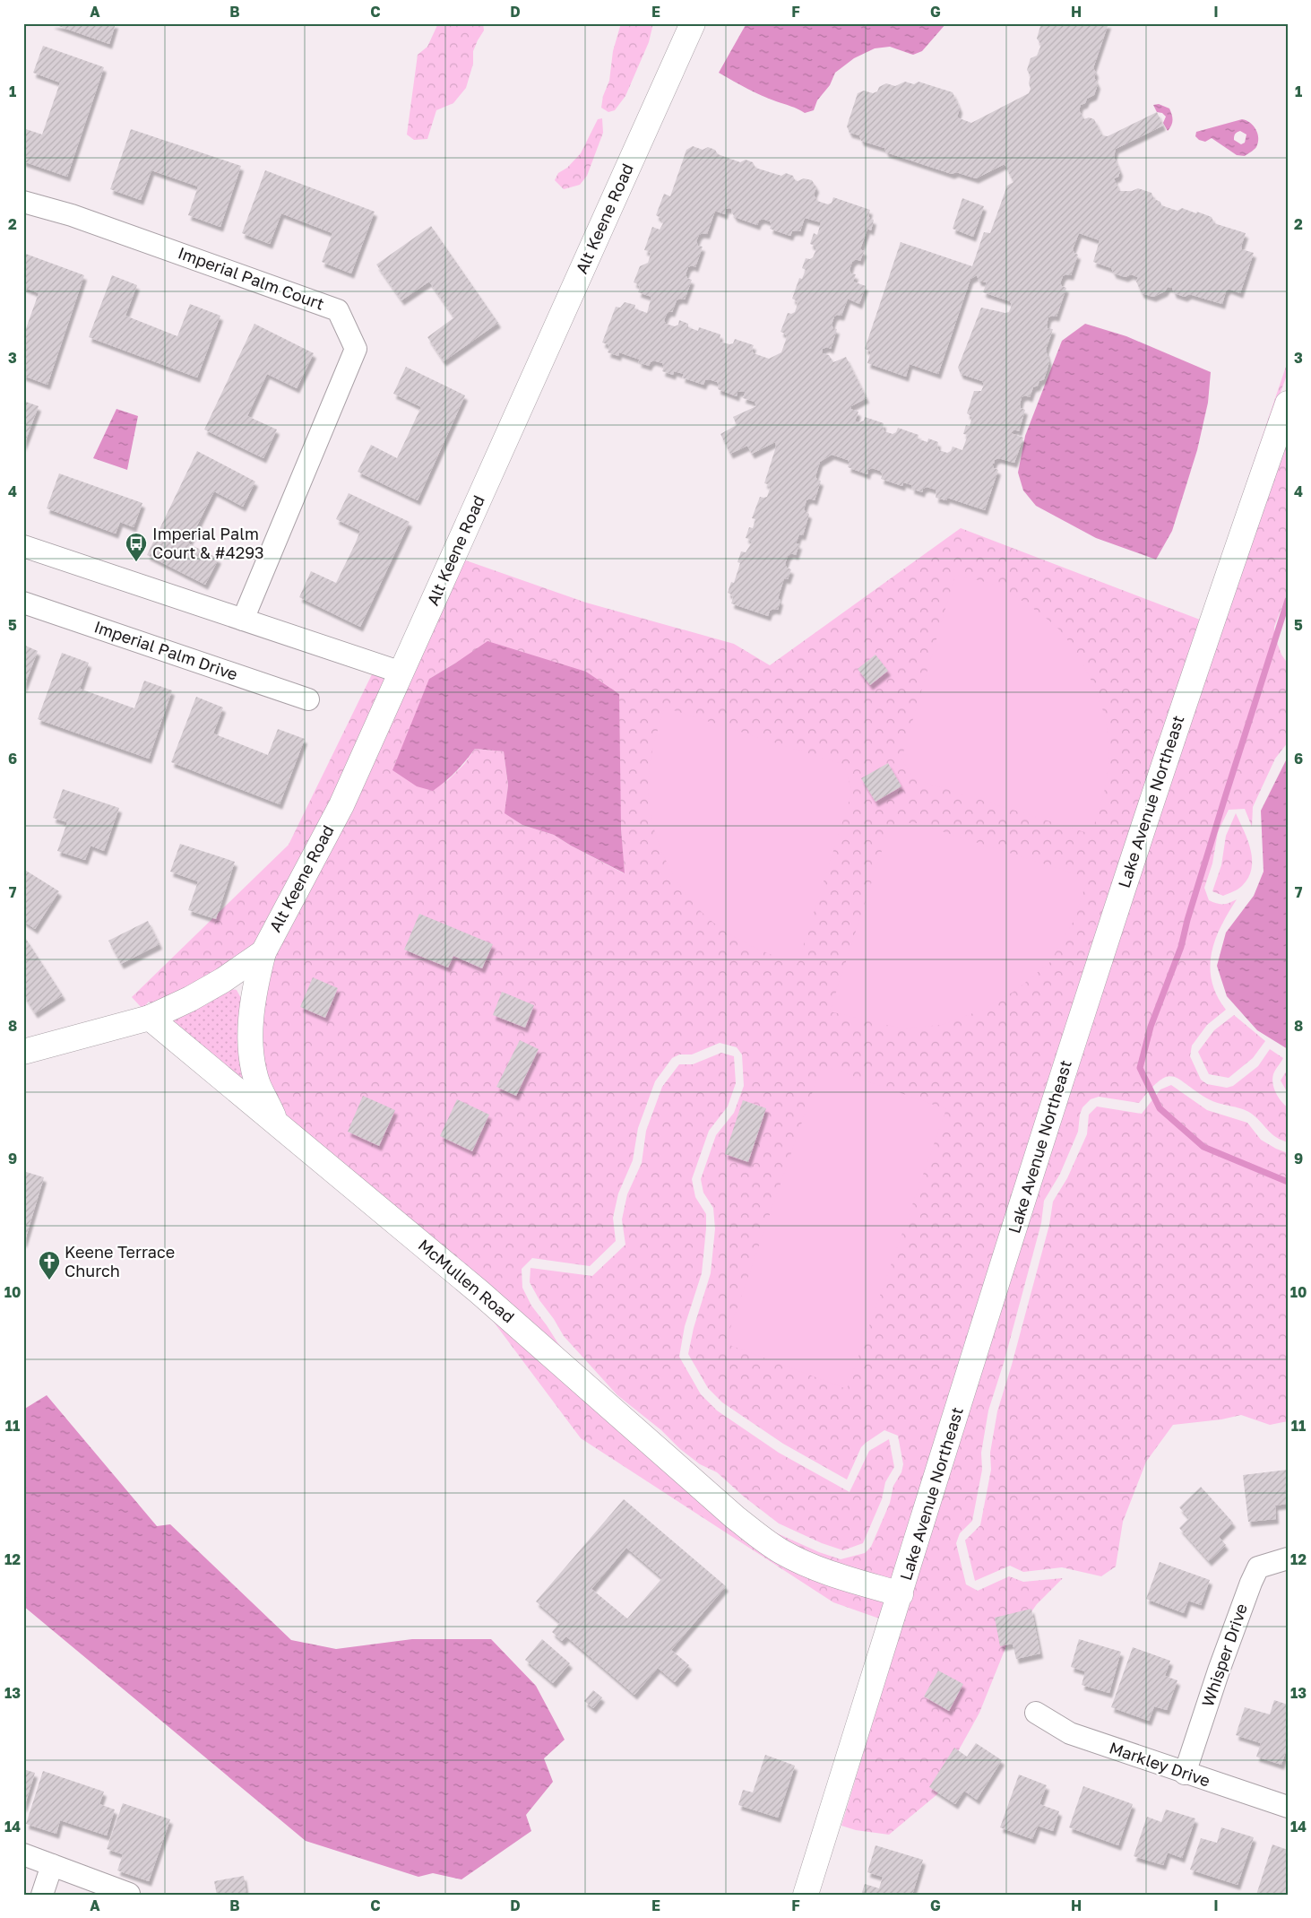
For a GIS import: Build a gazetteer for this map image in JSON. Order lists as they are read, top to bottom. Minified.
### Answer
{"streets":{"street":["Alt Keene Road","Imperial Palm Court","Imperial Palm Drive","Lake Avenue Northeast","McMullen Road","Whisper Drive","Markley Drive"]},"crossings":[["Alt Keene Road","McMullen Road"],["Lake Avenue Northeast","McMullen Road"],["Whisper Drive","Markley Drive"]],"places":{"bus stop":["Imperial Palm Court & #4293"],"church":["Keene Terrace Church"]},"grid":{"columns":["A","B","C","D","E","F","G","H","I"],"rows":["1","2","3","4","5","6","7","8","9","10","11","12","13","14"]}}
